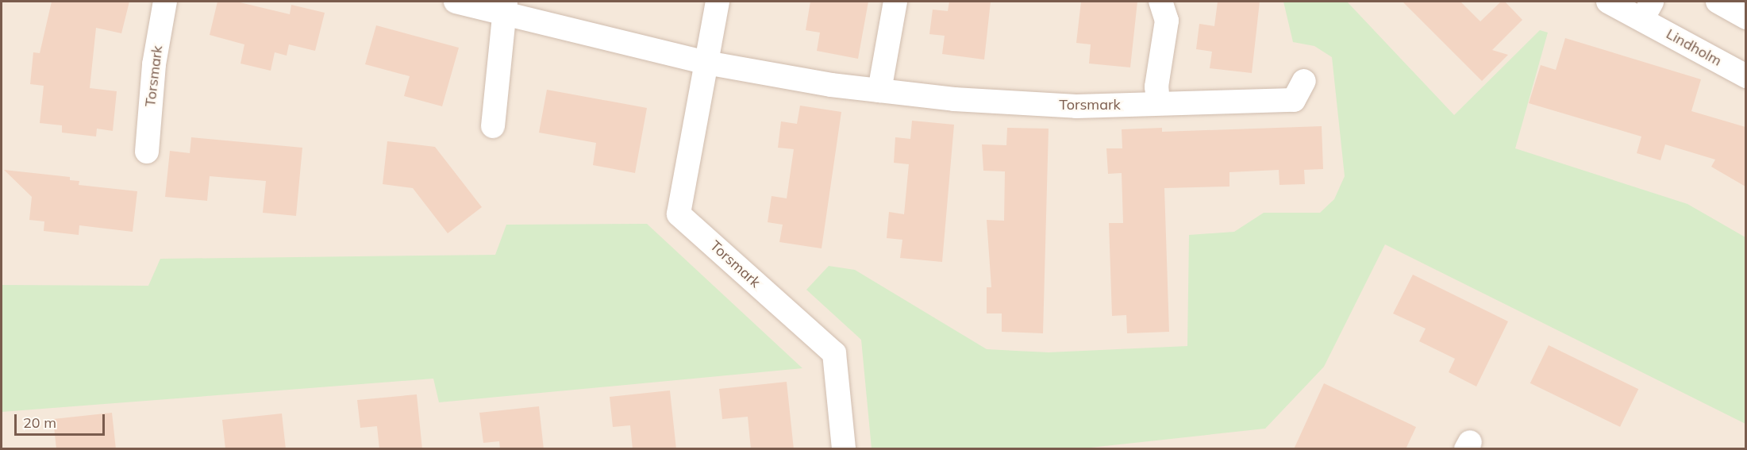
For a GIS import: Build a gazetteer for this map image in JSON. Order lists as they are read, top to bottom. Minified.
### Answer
{"streets":{"street":["Lindholm","Torsmark"]},"scale_bar":"20 m"}
